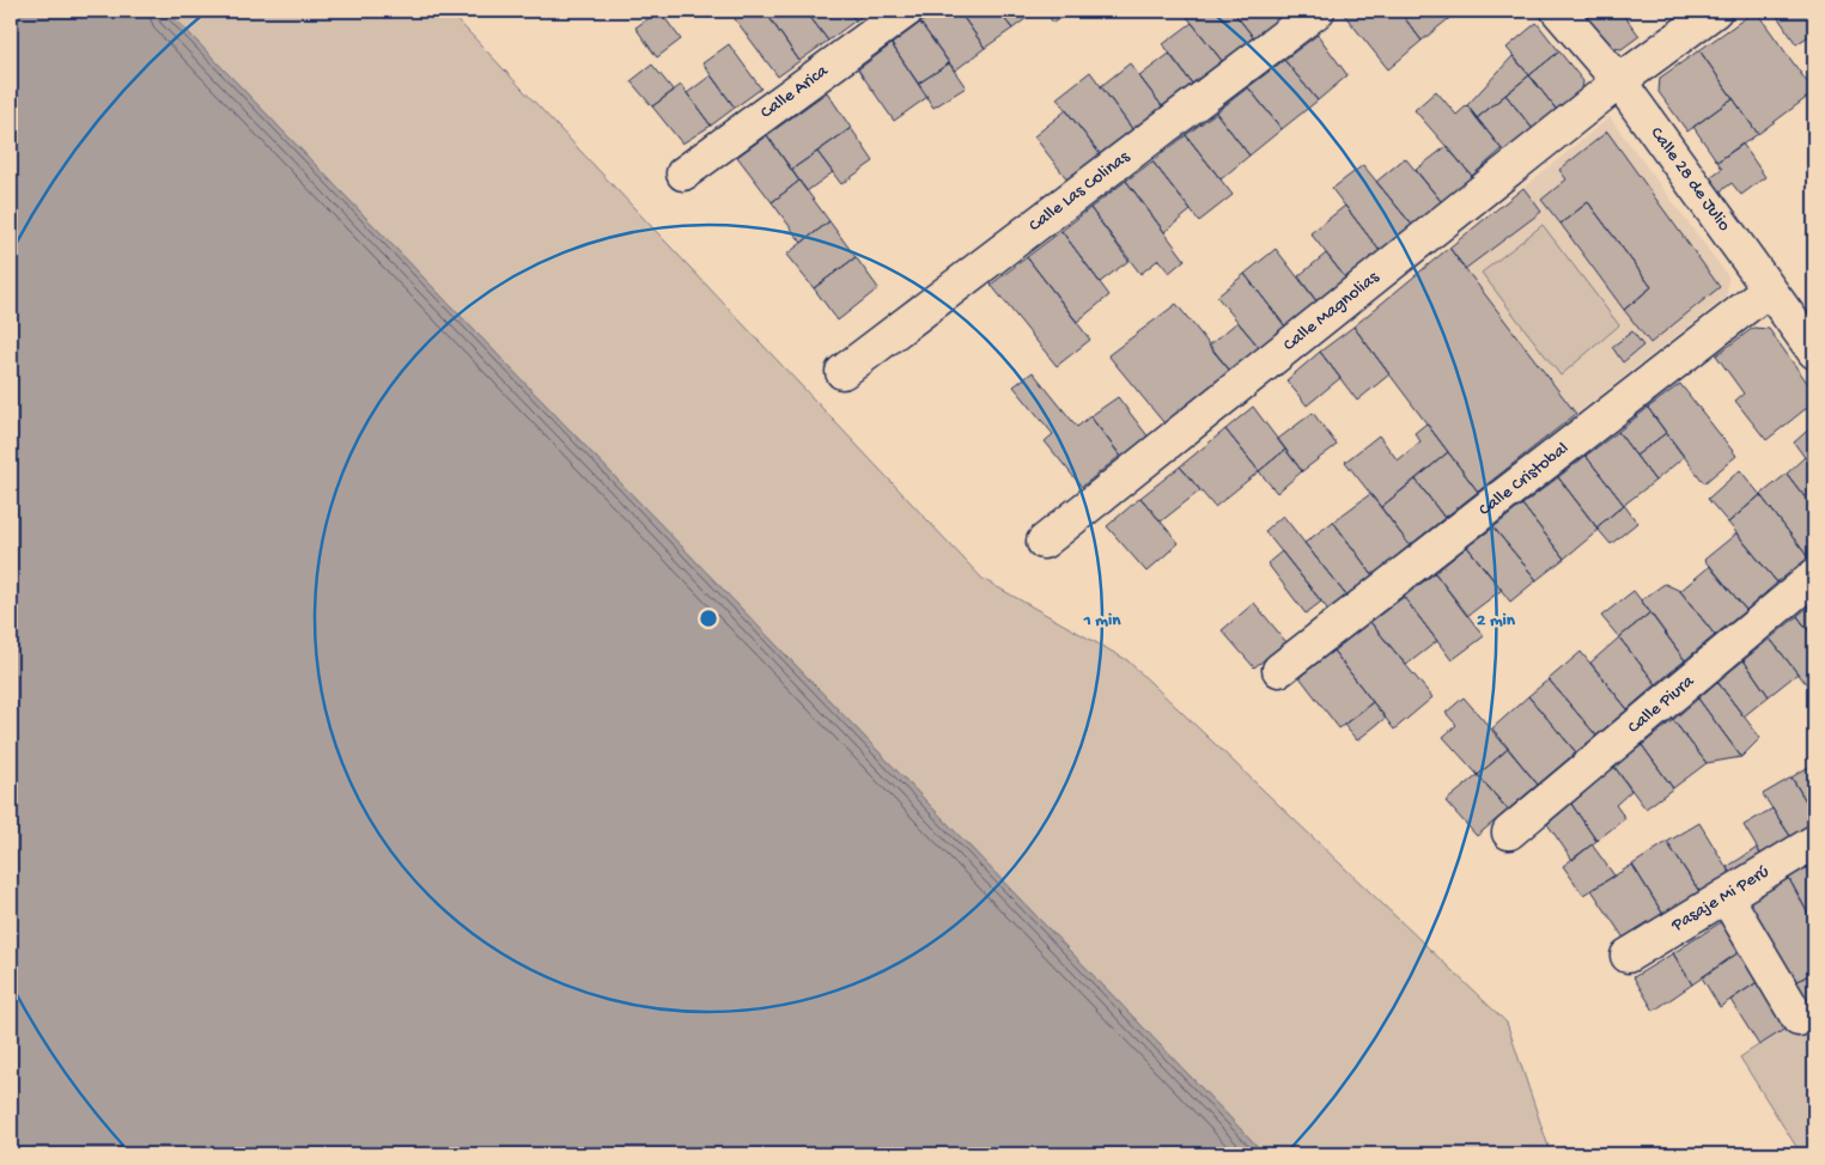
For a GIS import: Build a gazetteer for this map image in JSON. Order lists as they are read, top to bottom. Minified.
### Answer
{"streets":{"street":["Calle Arica","Calle 28 de Julio","Calle Las Colinas","Calle Magnolias","Calle Cristobal","Calle Piura","Pasaje Mi Perú"]},"crossings":[["Calle 28 de Julio","Calle Magnolias"],["Calle 28 de Julio","Calle Cristobal"]],"rings":["1 min","2 min"]}
